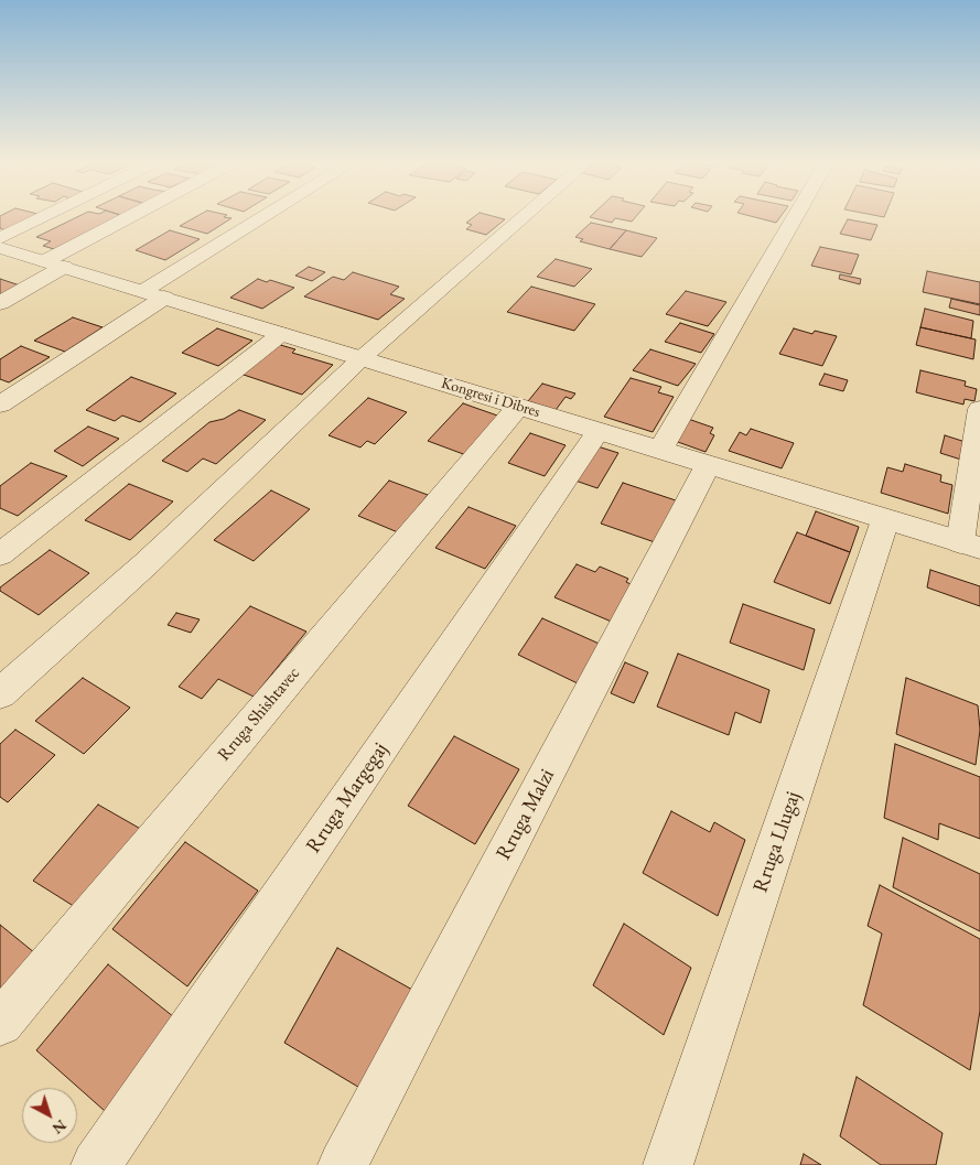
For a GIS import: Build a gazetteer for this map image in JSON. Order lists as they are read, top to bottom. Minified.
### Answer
{"streets":{"street":["Kongresi i Dibres","Rruga Shishtavec","Rruga Margegaj","Rruga Malzi","Rruga Llugaj"]},"crossings":[["Kongresi i Dibres","Rruga Shishtavec"],["Kongresi i Dibres","Rruga Margegaj"],["Kongresi i Dibres","Rruga Malzi"],["Kongresi i Dibres","Rruga Llugaj"]],"north":"bottom right"}
